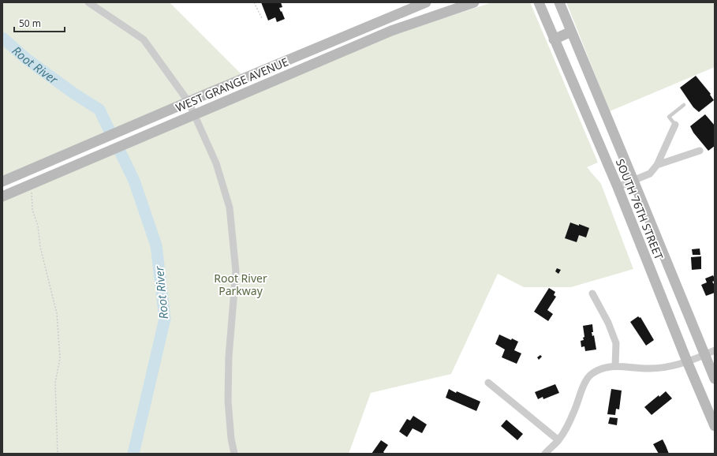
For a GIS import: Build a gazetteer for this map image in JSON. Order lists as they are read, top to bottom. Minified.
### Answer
{"streets":{"street":["WEST GRANGE AVENUE","SOUTH 76TH STREET"]},"water":["Root River"],"parks":["Root River Parkway"],"scale_bar":"50 m"}
